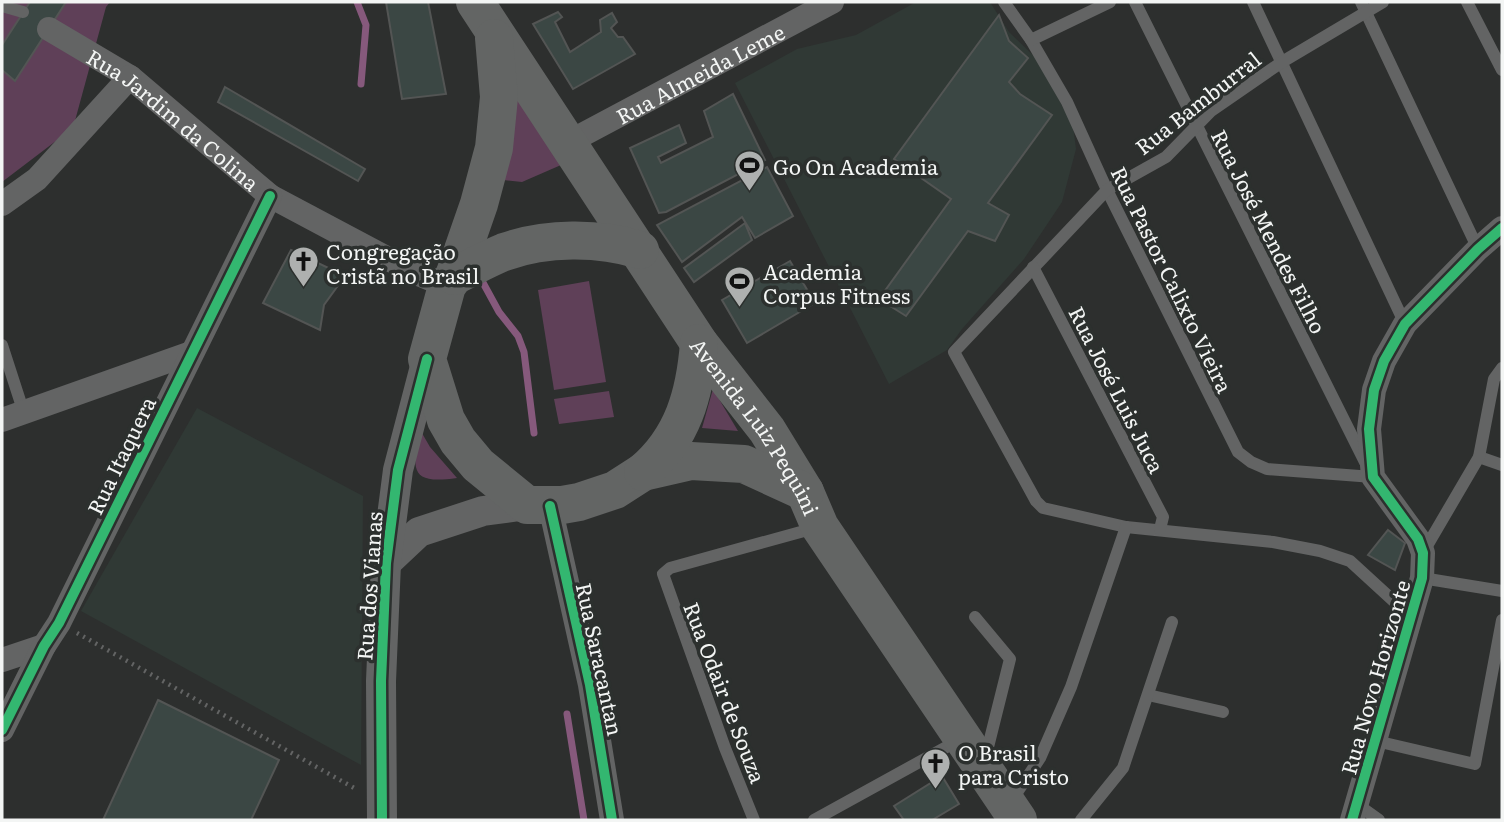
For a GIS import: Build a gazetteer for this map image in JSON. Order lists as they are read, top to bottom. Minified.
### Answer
{"streets":{"main road":["Avenida Luiz Pequini","Rua dos Vianas"],"street":["Rua Almeida Leme","Rua Jardim da Colina","Rua Itaquera","Rua Saracantan","Rua Novo Horizonte"],"lane":["Rua Bamburral","Rua José Mendes Filho","Rua Pastor Calixto Vieira","Rua José Luis Juca","Rua Odair de Souza"]},"crossings":[["Rua Almeida Leme","Avenida Luiz Pequini"],["Rua Bamburral","Rua José Mendes Filho"],["Rua Bamburral","Rua Pastor Calixto Vieira"],["Rua Bamburral","Rua José Luis Juca"],["Rua Jardim da Colina","Rua Itaquera"],["Rua Jardim da Colina","Rua dos Vianas"],["Rua José Mendes Filho","Rua Pastor Calixto Vieira"],["Rua José Mendes Filho","Rua Novo Horizonte"],["Rua Pastor Calixto Vieira","Rua Novo Horizonte"],["Avenida Luiz Pequini","Rua dos Vianas"],["Avenida Luiz Pequini","Rua Odair de Souza"],["Rua dos Vianas","Rua Saracantan"]],"places":{"sports":["Go On Academia","Academia Corpus Fitness"],"church":["Congregação Cristã no Brasil","O Brasil para Cristo"]}}
